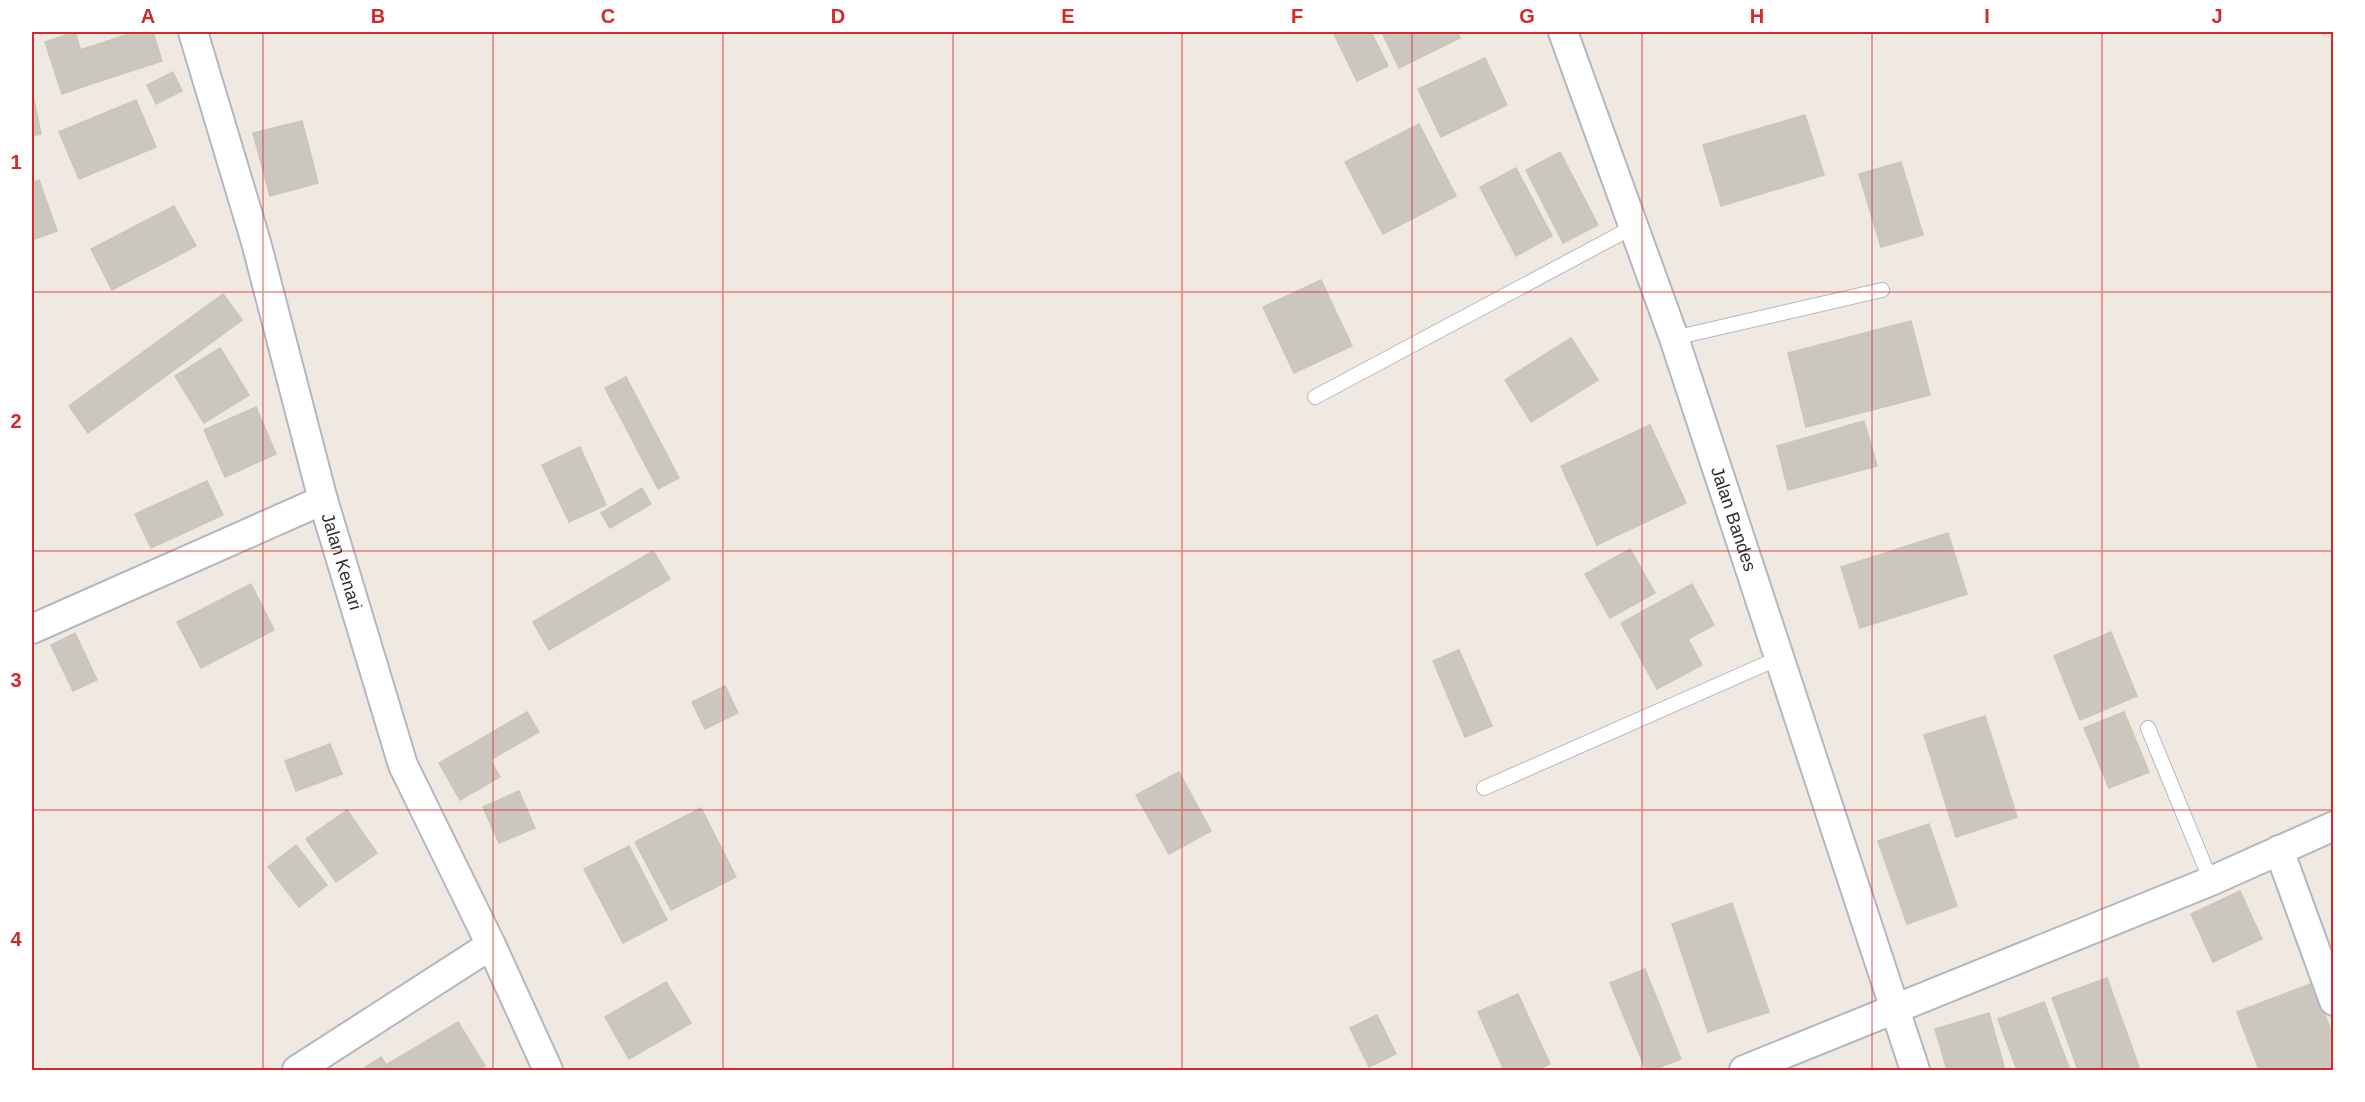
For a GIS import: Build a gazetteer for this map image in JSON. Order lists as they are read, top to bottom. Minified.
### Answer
{"streets":{"street":["Jalan Bandes","Jalan Kenari"]},"grid":{"columns":["A","B","C","D","E","F","G","H","I","J"],"rows":["1","2","3","4"]}}
